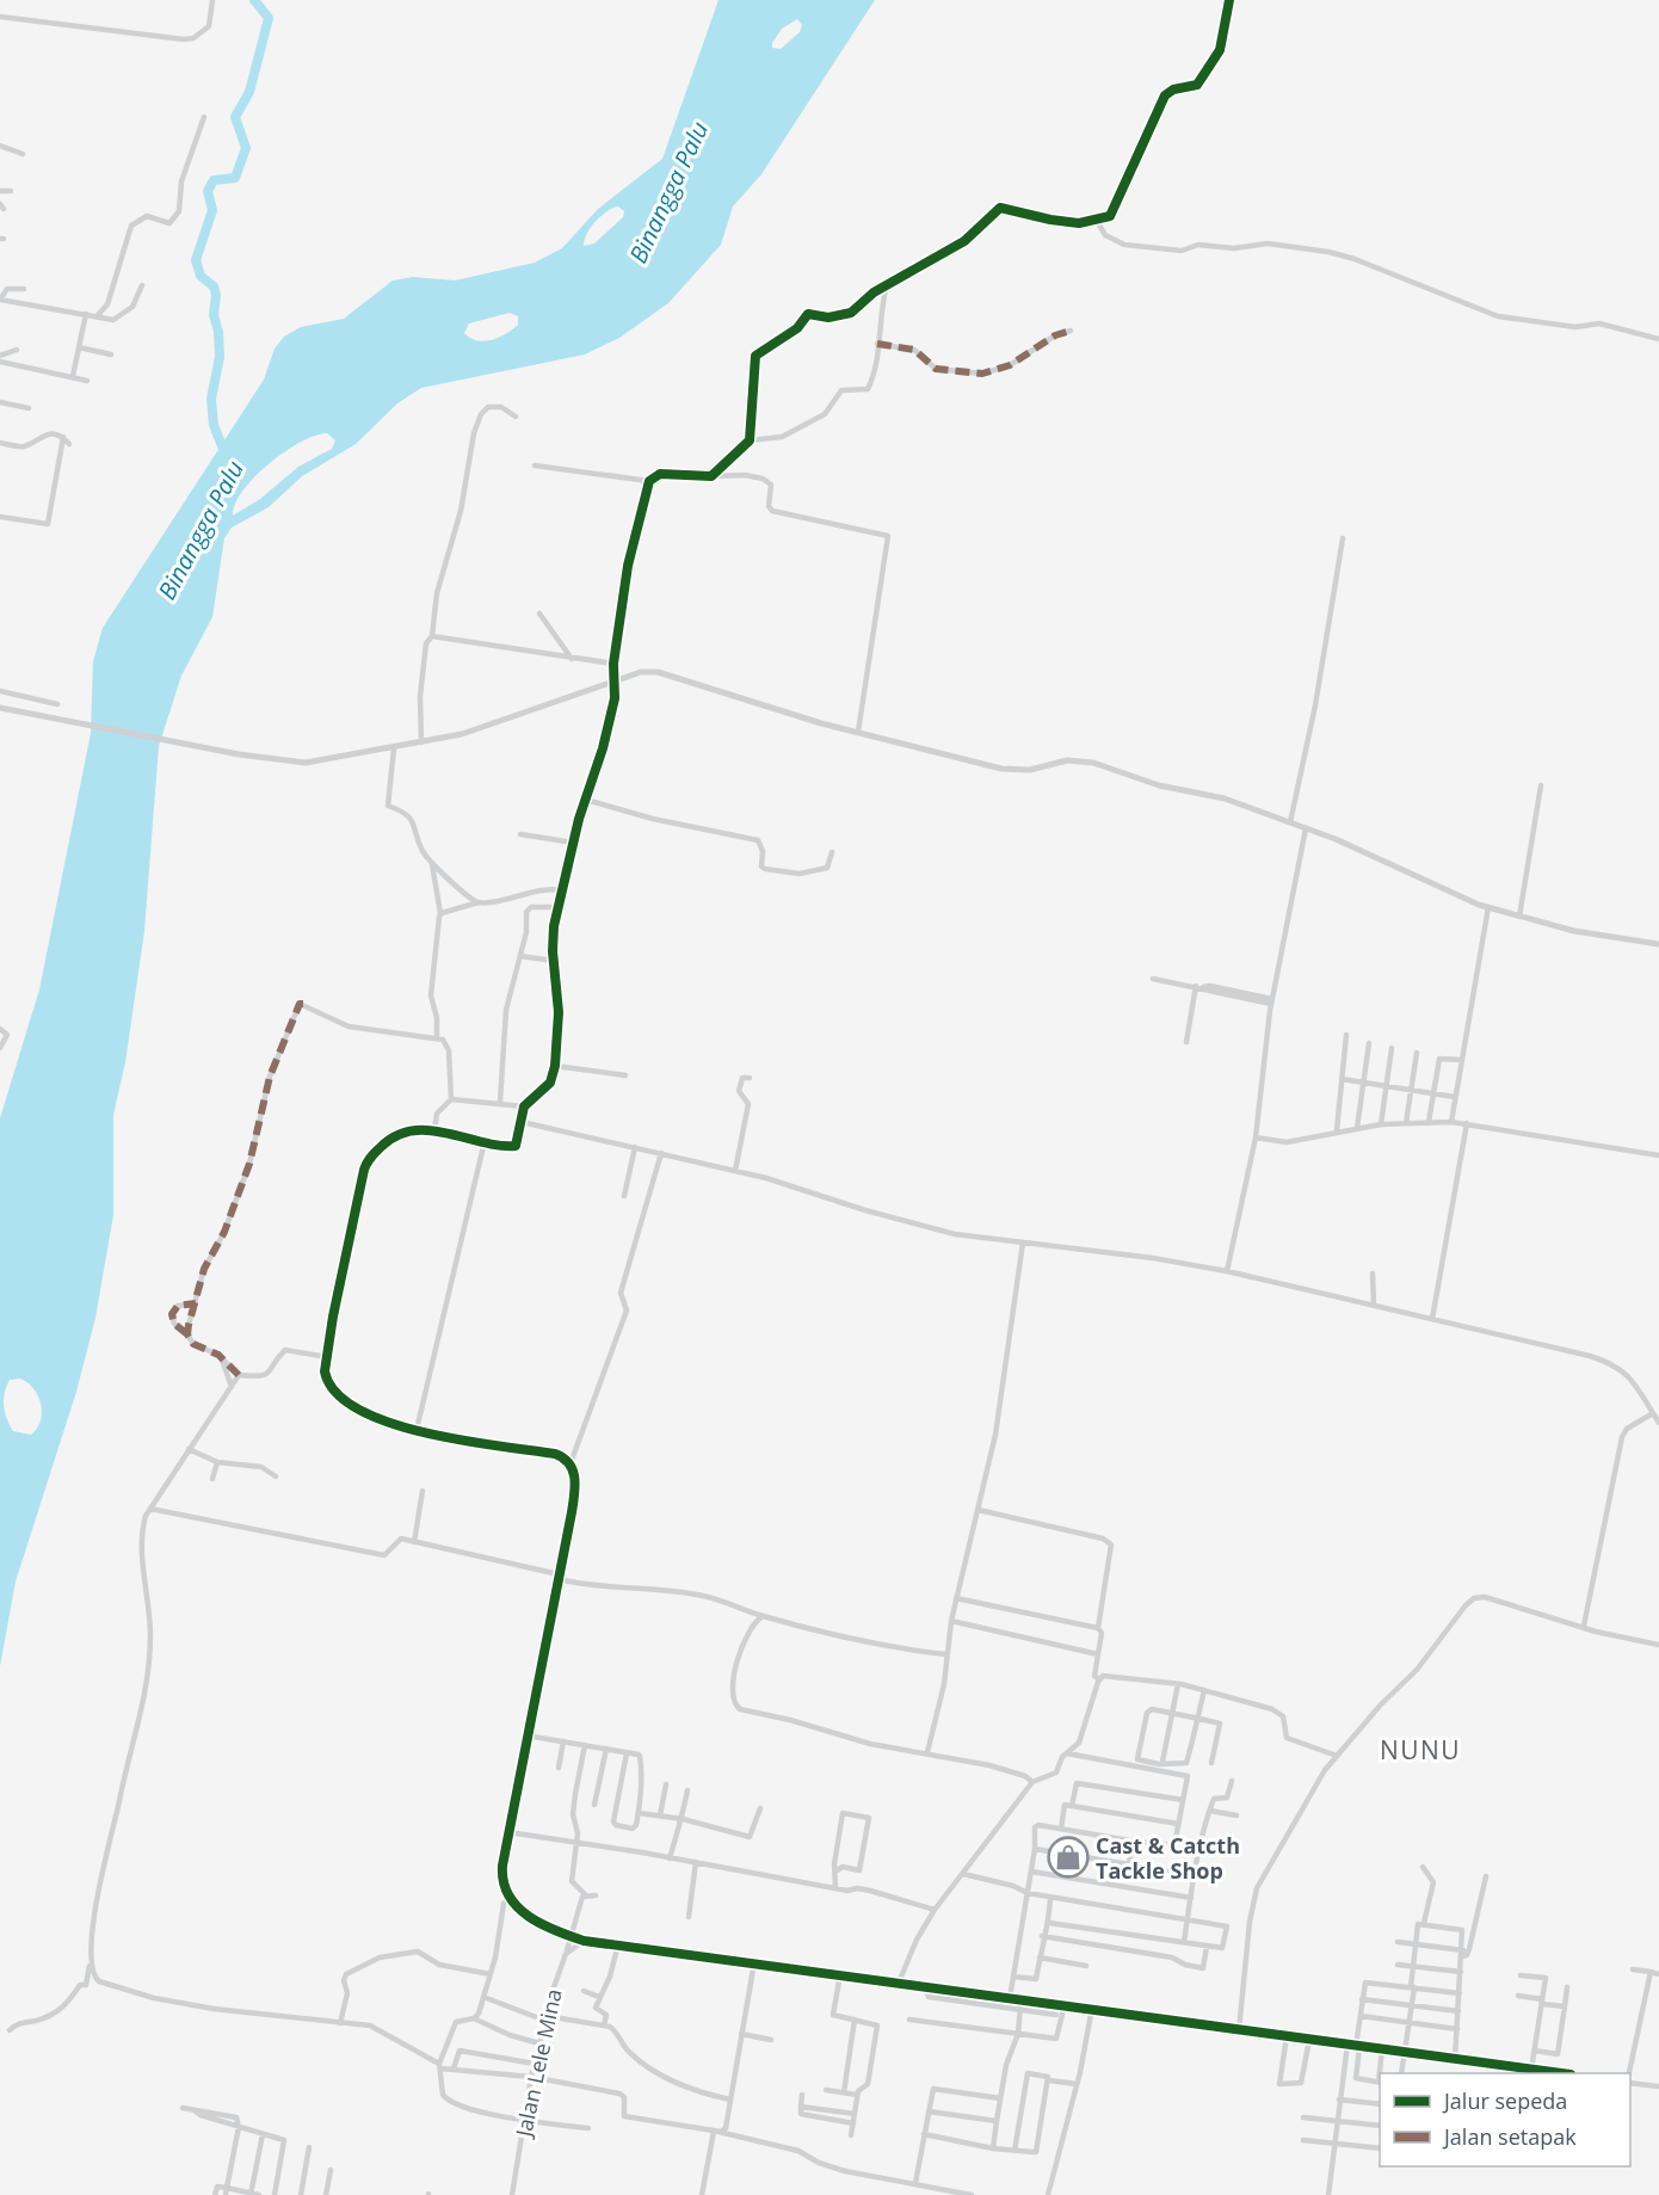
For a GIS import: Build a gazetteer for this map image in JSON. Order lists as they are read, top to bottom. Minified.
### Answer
{"streets":{"street":["Jalan Lele Mina"]},"districts":["NUNU"],"water":["Binangga Palu"],"places":{"shop":["Cast & Catcth Tackle Shop"]},"legend":["Jalur sepeda","Jalan setapak"]}
